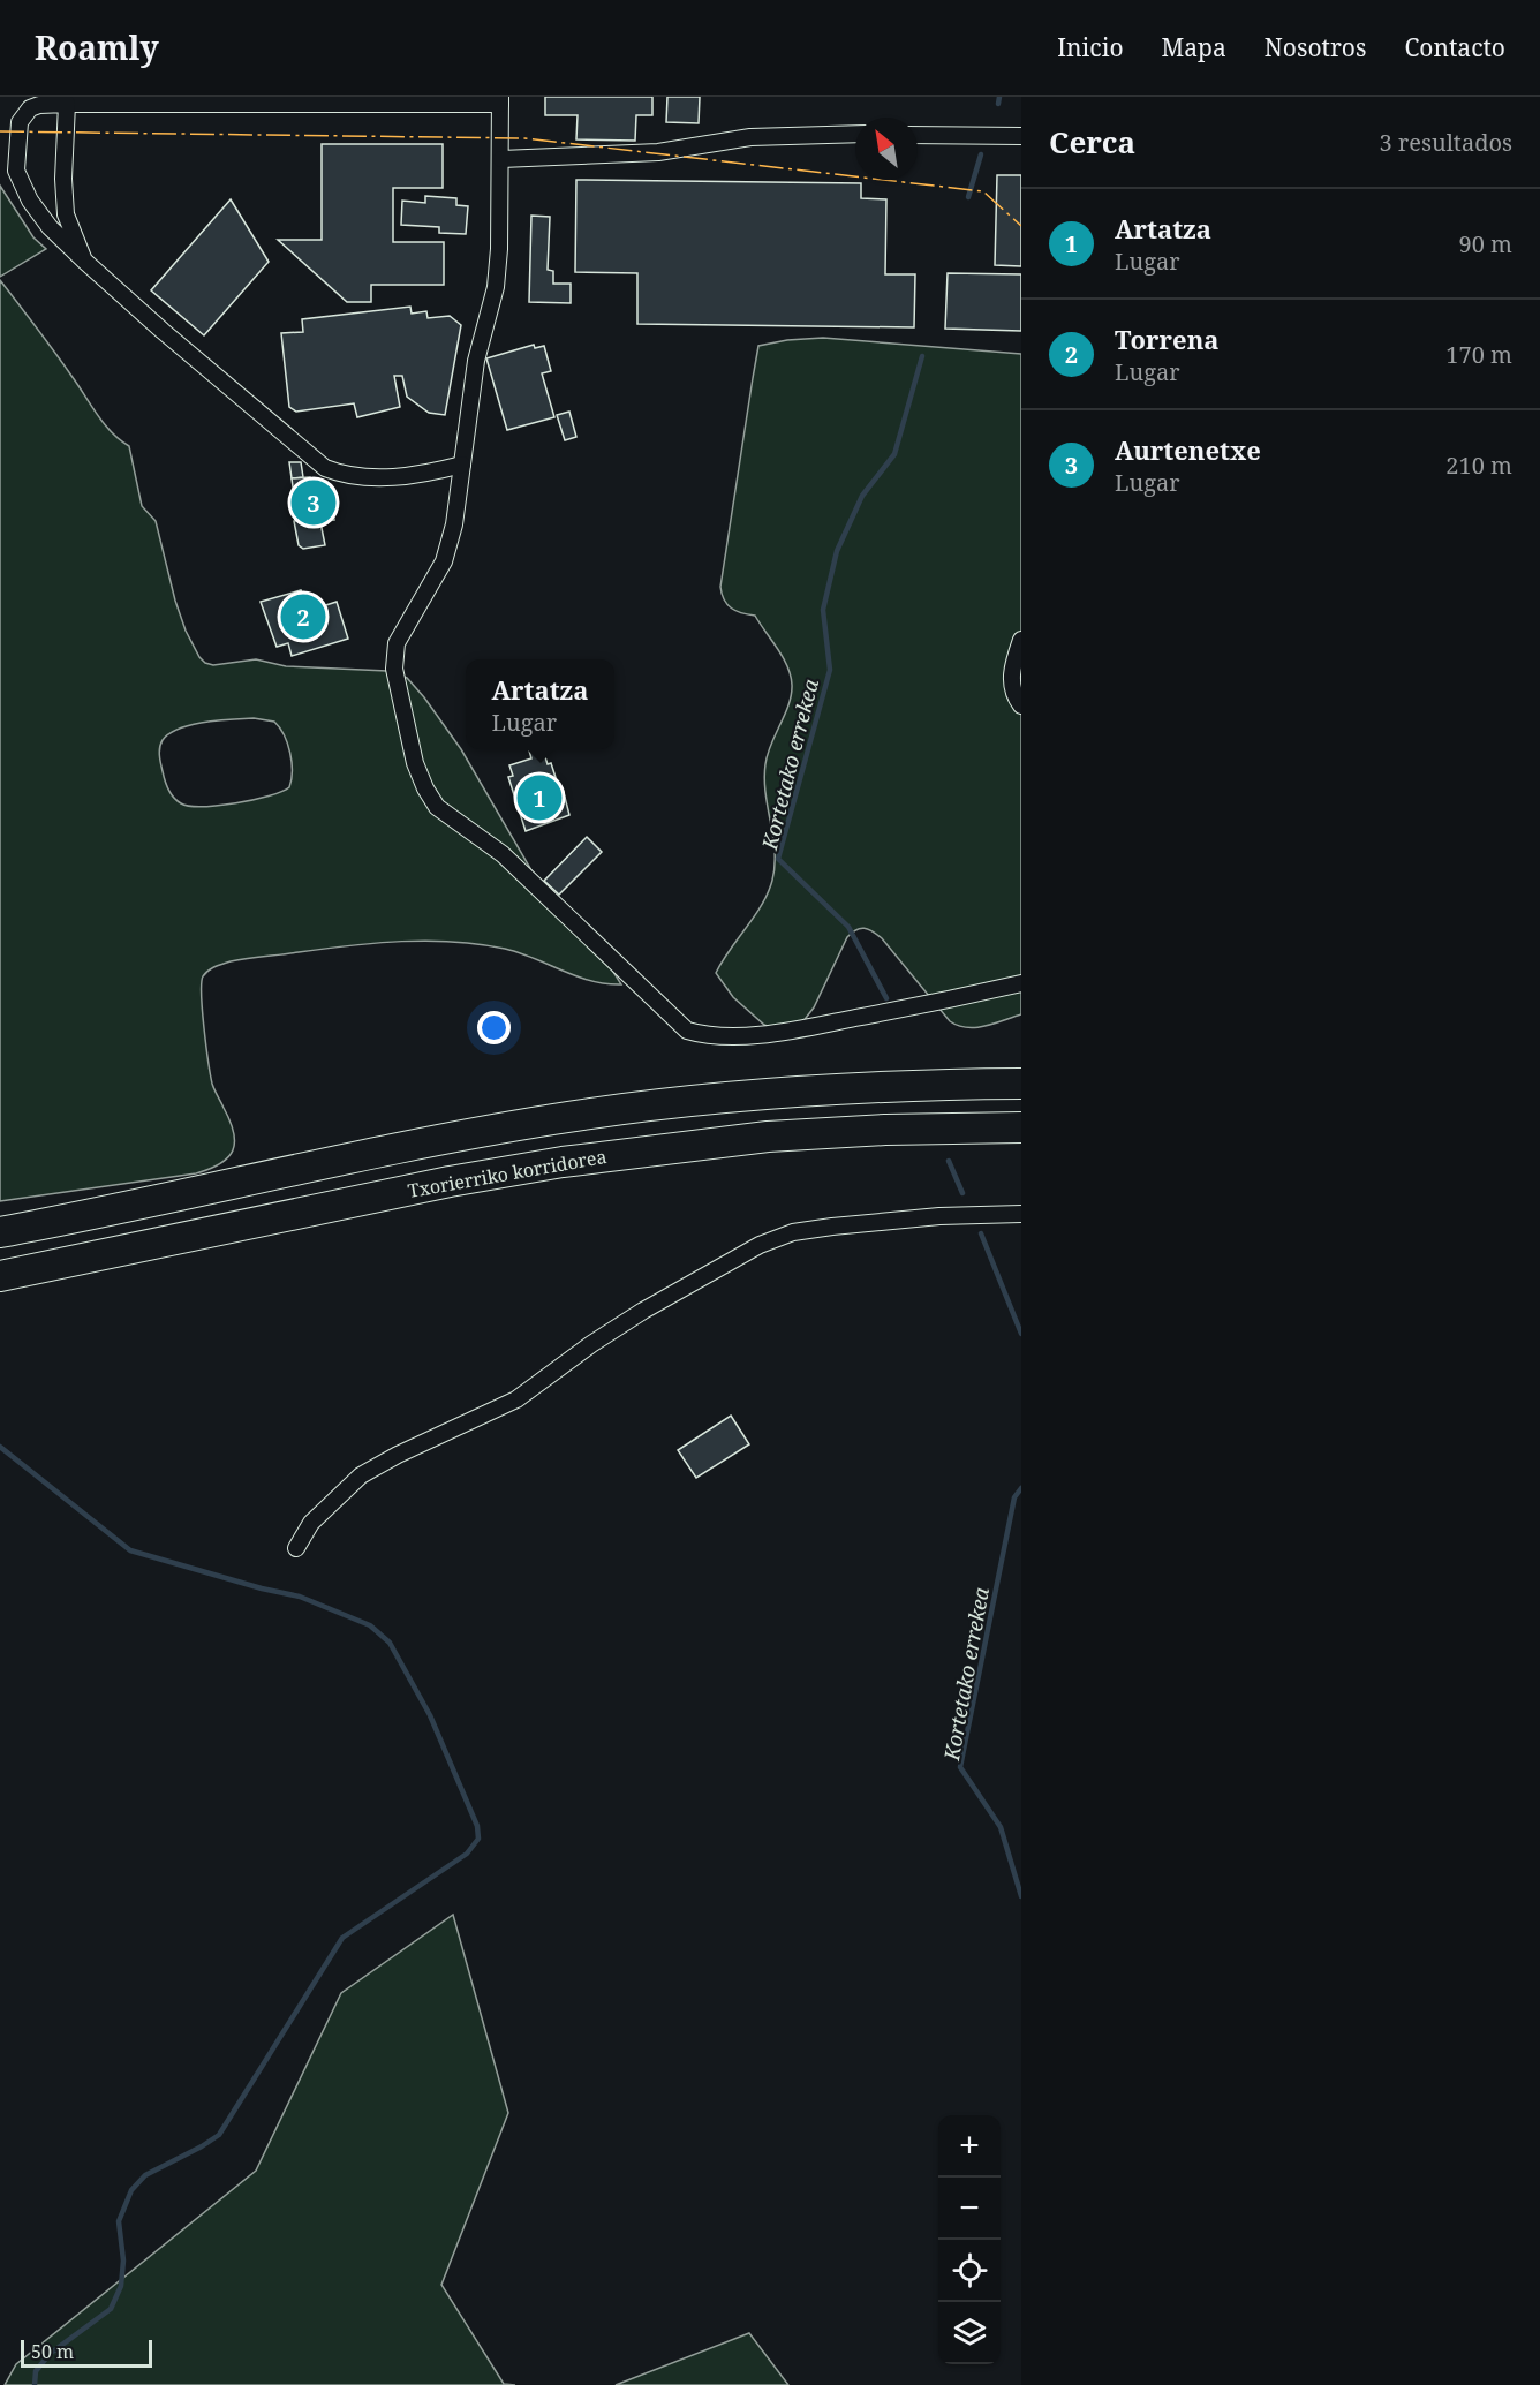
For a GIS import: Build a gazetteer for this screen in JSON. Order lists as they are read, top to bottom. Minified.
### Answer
{"streets":{"highway":["Txorierriko korridorea"]},"water":["Kortetako errekea"],"scale_bar":"50 m","north":"top left","page":{"header":"Roamly","nav":["Inicio","Mapa","Nosotros","Contacto"],"heading":["Cerca","3 resultados"],"list":[{"mark":"1","name":"Artatza","note":"Lugar","value":"90 m"},{"mark":"2","name":"Torrena","note":"Lugar","value":"170 m"},{"mark":"3","name":"Aurtenetxe","note":"Lugar","value":"210 m"}],"pins":["3","2","1"],"popup":["Artatza","Lugar"],"map_buttons":["+","−"],"scale":"50 m"}}
